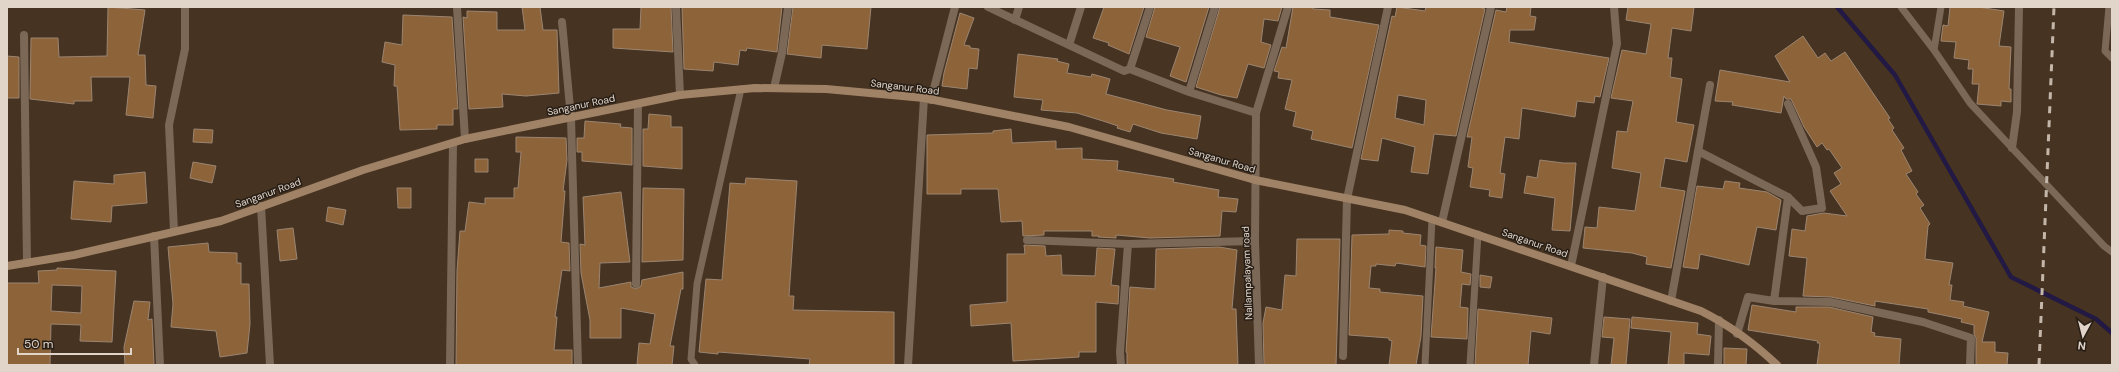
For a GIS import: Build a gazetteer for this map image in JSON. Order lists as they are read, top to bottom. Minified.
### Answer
{"streets":{"main road":["Sanganur Road"],"street":["Nallampalayam road"]},"crossings":[["Sanganur Road","Nallampalayam road"]],"scale_bar":"50 m","north":"bottom"}
